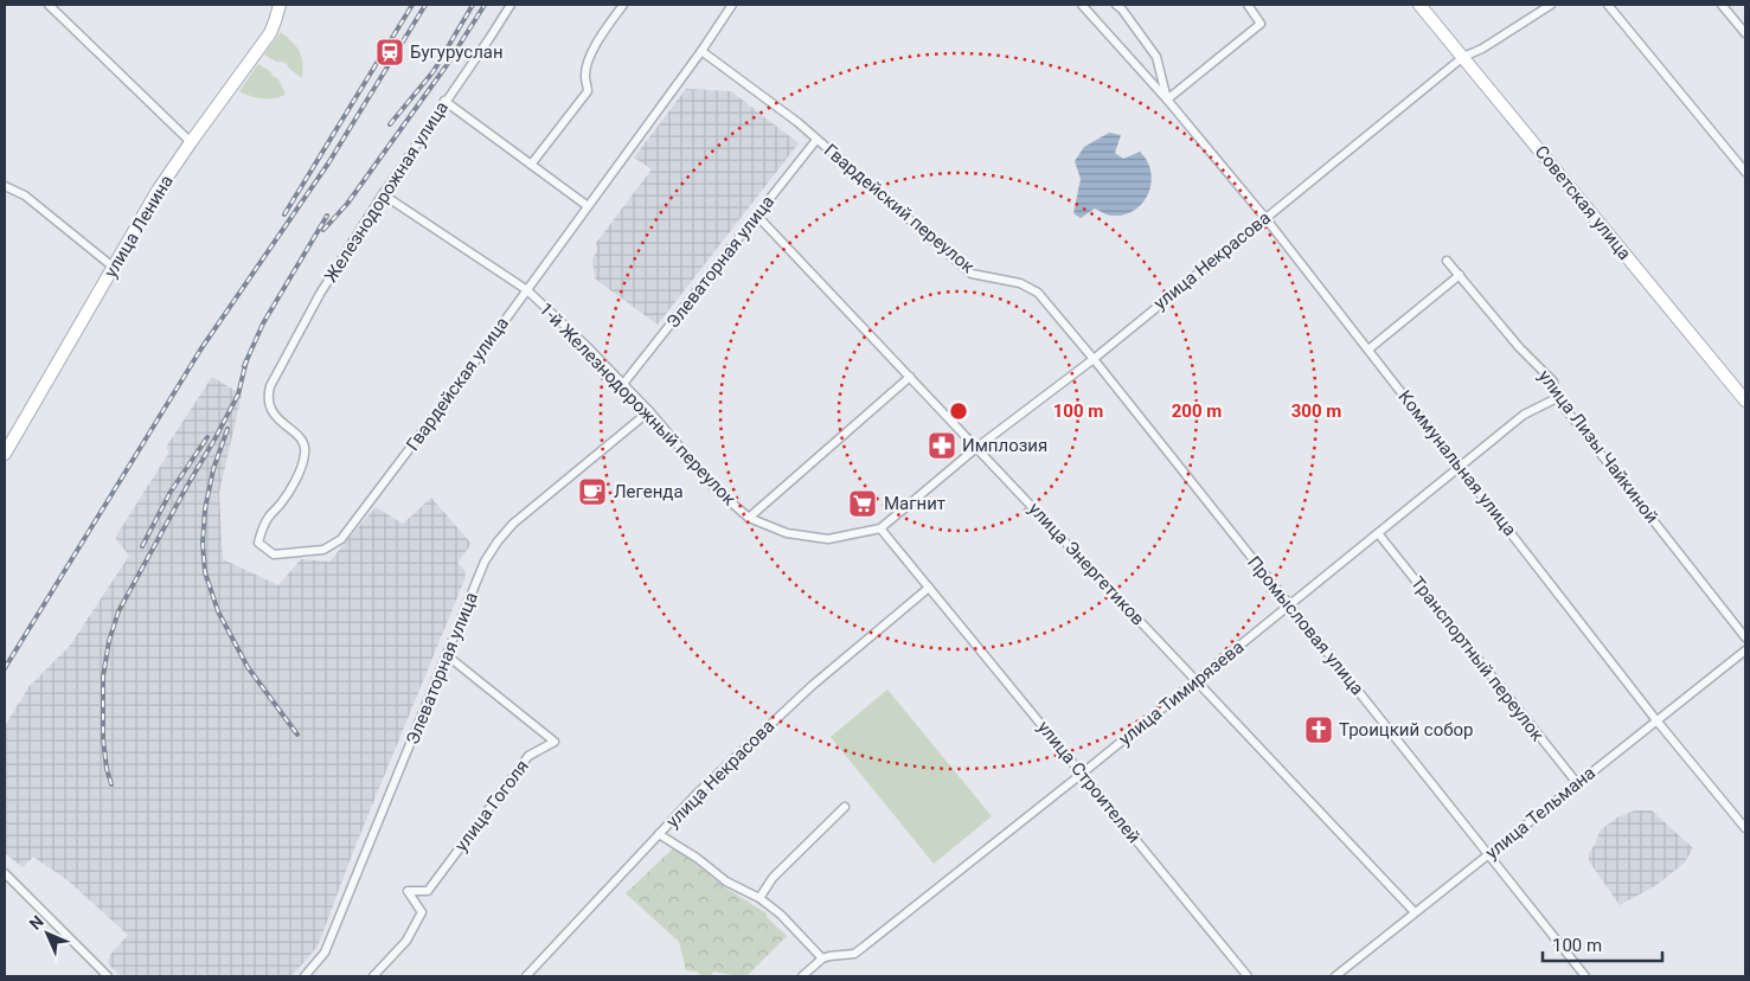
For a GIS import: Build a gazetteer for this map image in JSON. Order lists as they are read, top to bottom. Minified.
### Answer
{"streets":{"main road":["Советская улица","улица Ленина"],"street":["Железнодорожная улица","Гвардейский переулок","улица Некрасова","Элеваторная улица","Гвардейская улица","1-й Железнодорожный переулок","улица Лизы Чайкиной","Коммунальная улица","улица Энергетиков","Промысловая улица","Транспортный переулок","улица Тимирязева","улица Строителей","улица Гоголя","улица Тельмана"]},"crossings":[["Железнодорожная улица","Гвардейская улица"],["Железнодорожная улица","1-й Железнодорожный переулок"],["Советская улица","улица Некрасова"],["Гвардейский переулок","улица Некрасова"],["Гвардейский переулок","Элеваторная улица"],["Гвардейский переулок","Гвардейская улица"],["Гвардейский переулок","Промысловая улица"],["улица Некрасова","1-й Железнодорожный переулок"],["улица Некрасова","Коммунальная улица"],["улица Некрасова","улица Энергетиков"],["улица Некрасова","Промысловая улица"],["улица Некрасова","улица Строителей"],["Элеваторная улица","1-й Железнодорожный переулок"],["Элеваторная улица","улица Энергетиков"],["Элеваторная улица","улица Гоголя"],["Гвардейская улица","1-й Железнодорожный переулок"],["1-й Железнодорожный переулок","улица Строителей"],["улица Лизы Чайкиной","улица Тимирязева"],["Коммунальная улица","улица Тимирязева"],["Коммунальная улица","улица Тельмана"],["улица Энергетиков","улица Тимирязева"],["улица Энергетиков","улица Тельмана"],["Промысловая улица","улица Тимирязева"],["Промысловая улица","улица Тельмана"],["Транспортный переулок","улица Тимирязева"],["Транспортный переулок","улица Тельмана"],["улица Тимирязева","улица Строителей"]],"places":{"station":["Бугуруслан"],"pharmacy":["Имплозия"],"cafe":["Легенда"],"supermarket":["Магнит"],"church":["Троицкий собор"]},"scale_bar":"100 m","north":"top left","rings":["100 m","200 m","300 m"]}
